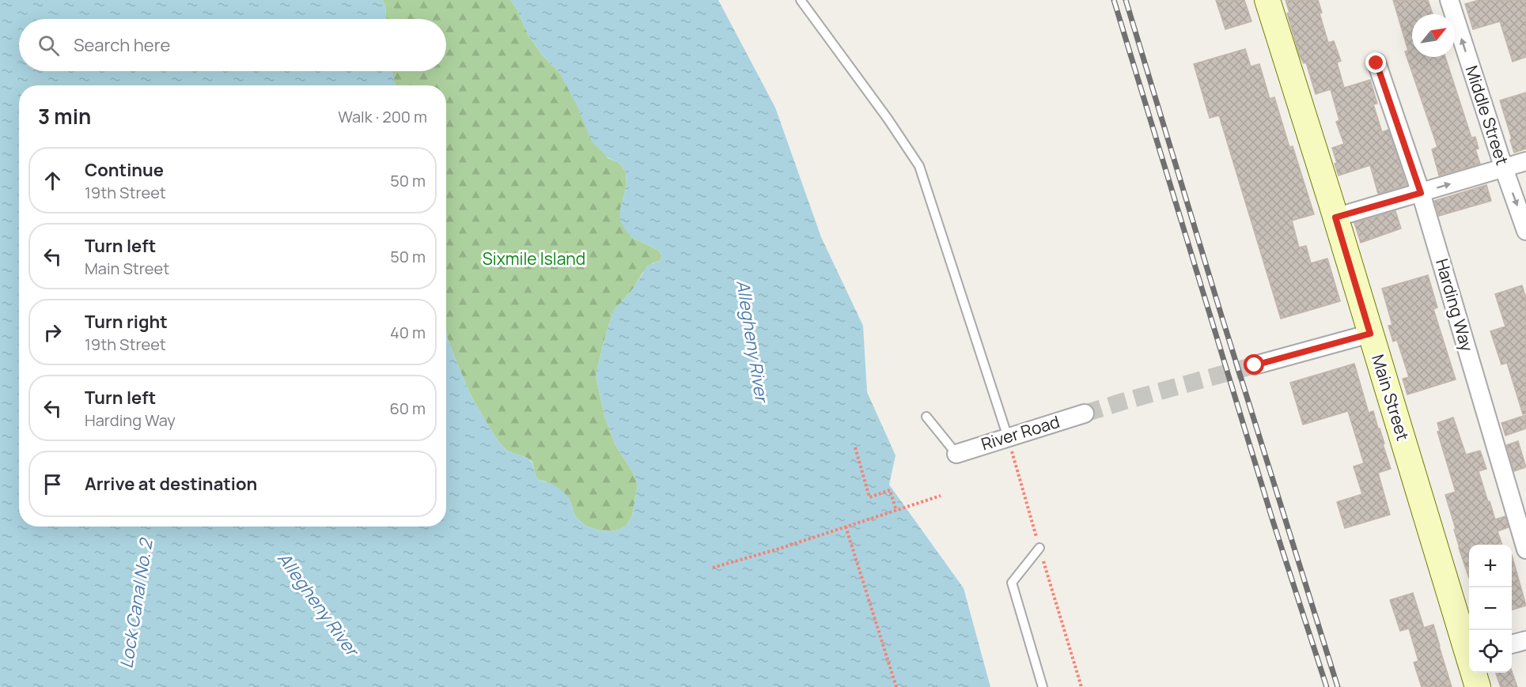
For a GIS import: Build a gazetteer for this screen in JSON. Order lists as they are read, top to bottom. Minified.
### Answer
{"streets":{"main road":["Main Street"],"street":["Middle Street","Harding Way","River Road"]},"water":["Allegheny River","Lock Canal No. 2"],"parks":["Sixmile Island"],"north":"top right","page":{"search":"Search here","heading":["3 min","Walk · 200 m"],"list":[["Continue","19th Street","50 m"],["Turn left","Main Street","50 m"],["Turn right","19th Street","40 m"],["Turn left","Harding Way","60 m"],"Arrive at destination"],"map_buttons":["+","−"]}}
